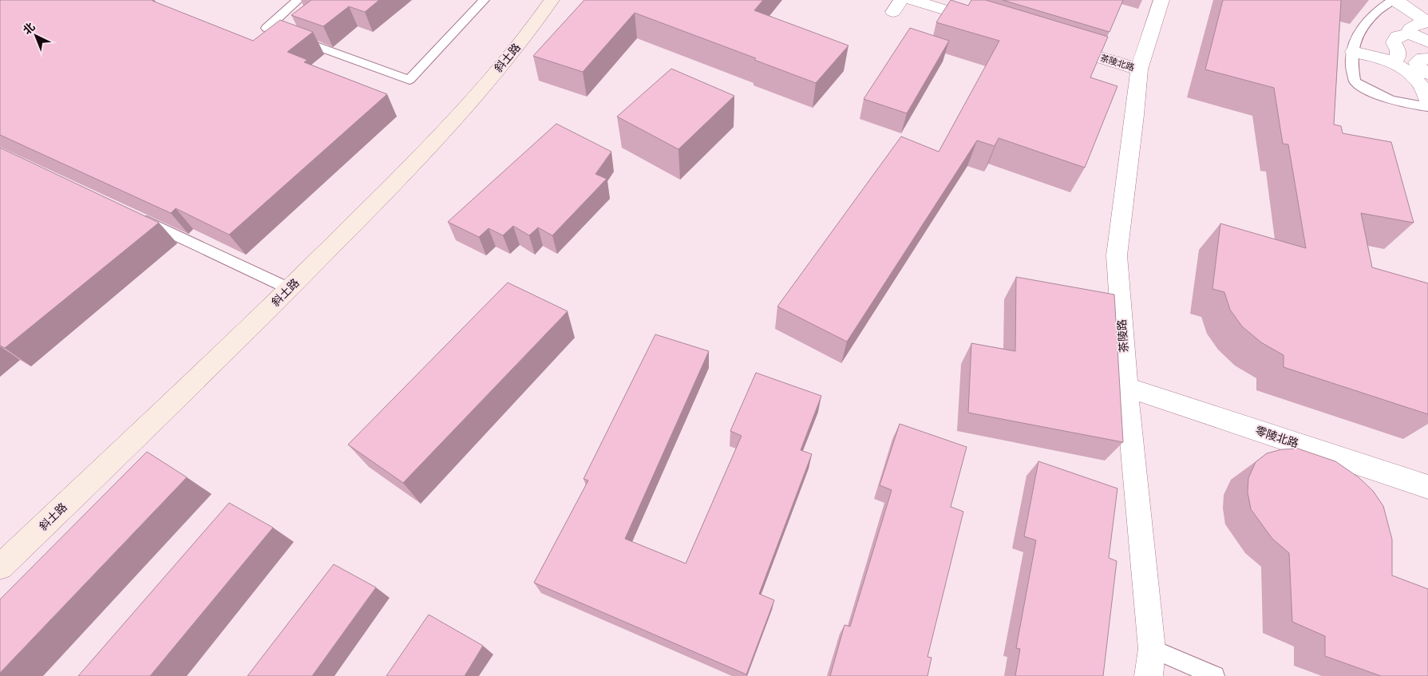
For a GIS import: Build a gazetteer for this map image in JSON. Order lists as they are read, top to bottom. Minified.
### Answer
{"streets":{"main road":["斜土路"],"street":["茶陵北路","茶陵路","零陵北路"]},"crossings":[["茶陵北路","茶陵路"],["茶陵路","零陵北路"]],"north":"top left"}
